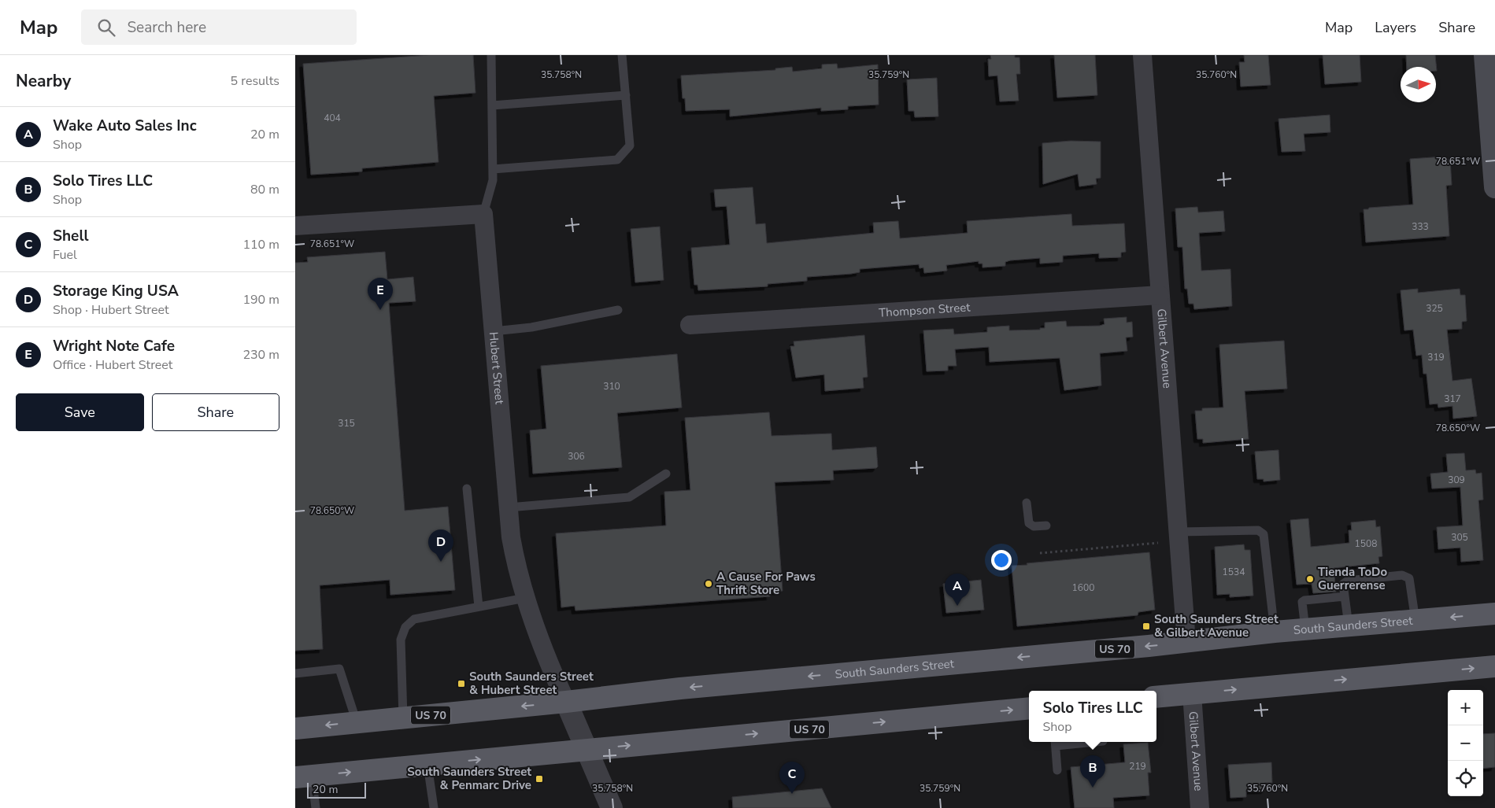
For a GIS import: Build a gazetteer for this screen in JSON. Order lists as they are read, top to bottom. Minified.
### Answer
{"streets":{"main road":["South Saunders Street","US 70"],"street":["Thompson Street","Gilbert Avenue","Hubert Street"]},"crossings":[["Thompson Street","Gilbert Avenue"],["Gilbert Avenue","South Saunders Street"],["Hubert Street","South Saunders Street"]],"places":{"other":["Tienda ToDo Guerrerense","A Cause For Paws Thrift Store"],"transit":["South Saunders Street & Gilbert Avenue","South Saunders Street & Hubert Street","South Saunders Street & Penmarc Drive"]},"house_numbers":["404","333","325","319","310","317","315","306","309","305","1508","1534","1600","219"],"scale_bar":"20 m","north":"right","page":{"header":"Map","search":"Search here","nav":["Map","Layers","Share"],"heading":["Nearby","5 results"],"list":[{"mark":"A","name":"Wake Auto Sales Inc","note":"Shop","value":"20 m"},{"mark":"B","name":"Solo Tires LLC","note":"Shop","value":"80 m"},{"mark":"C","name":"Shell","note":"Fuel","value":"110 m"},{"mark":"D","name":"Storage King USA","note":"Shop · Hubert Street","value":"190 m"},{"mark":"E","name":"Wright Note Cafe","note":"Office · Hubert Street","value":"230 m"}],"pins":["E","D","A","B","C"],"buttons":["Save","Share"],"map_buttons":["+","−"],"popup":["Solo Tires LLC","Shop"],"scale":"20 m"},"coordinates":["35.758°N","35.759°N","35.760°N","78.651°W","78.650°W"]}
